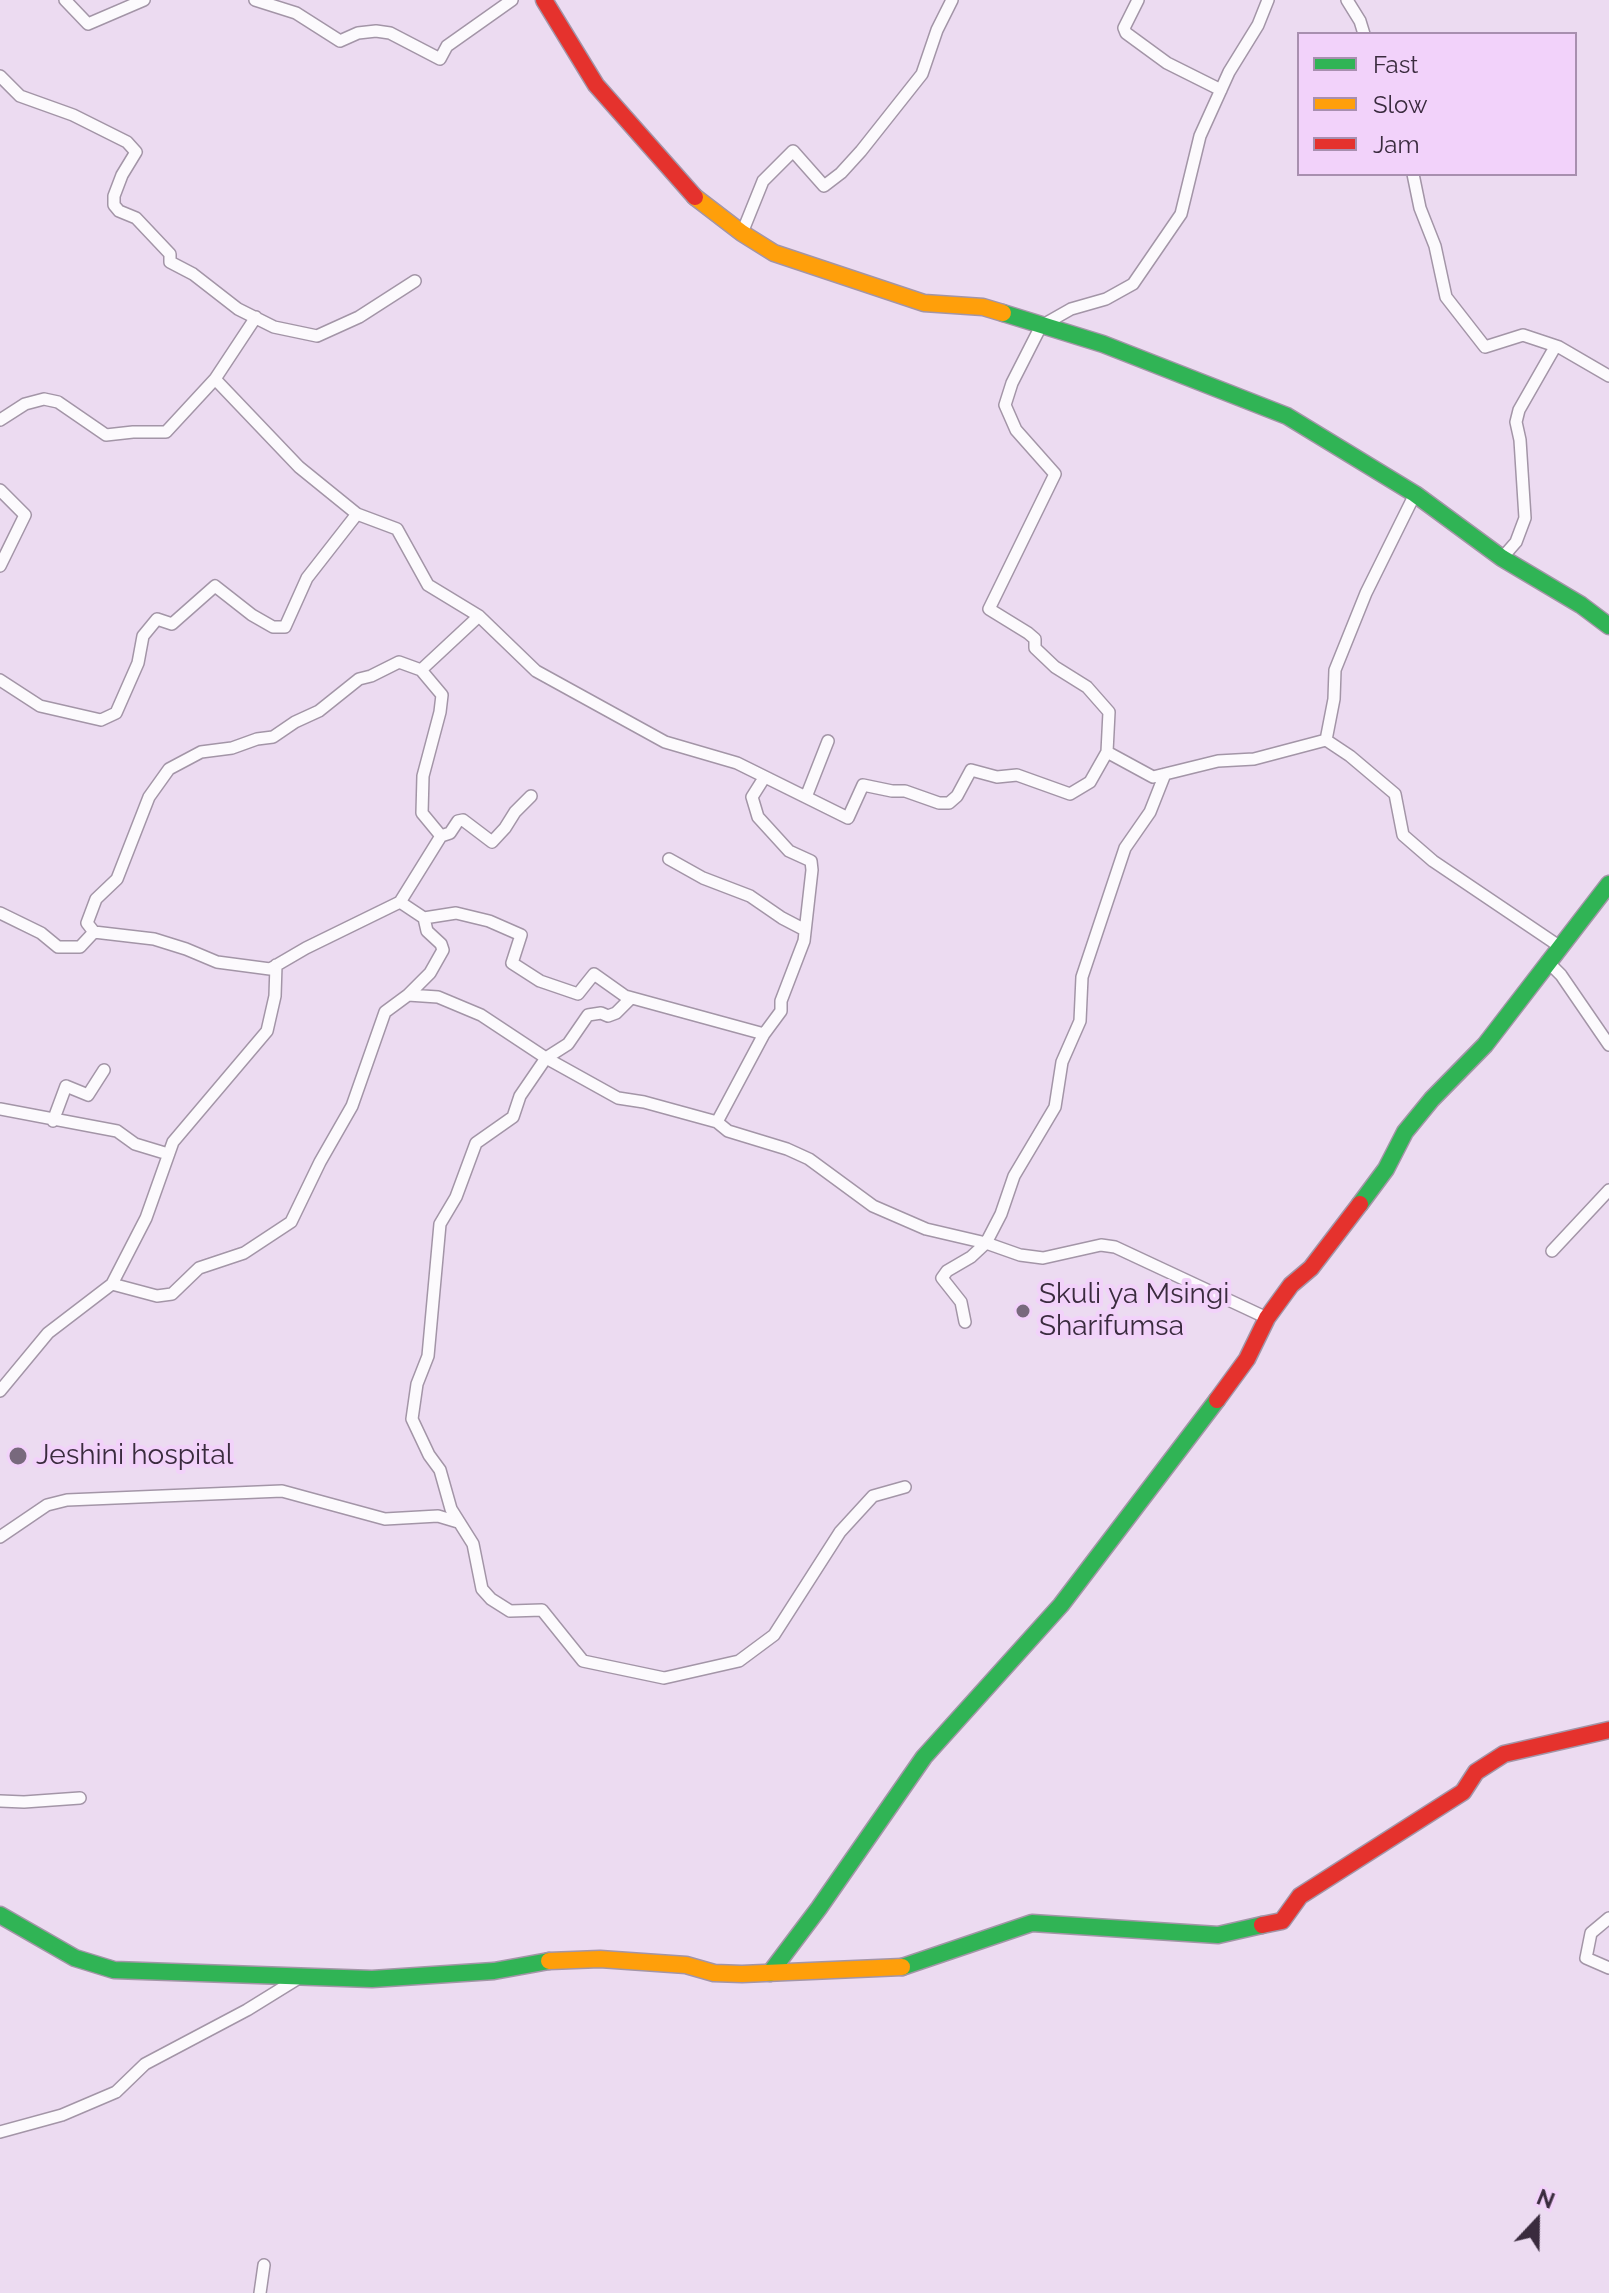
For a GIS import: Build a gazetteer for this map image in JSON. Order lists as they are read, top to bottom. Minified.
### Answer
{"places":["Skuli ya Msingi Sharifumsa","Jeshini hospital"],"legend":["Fast","Slow","Jam"],"north":"top"}
